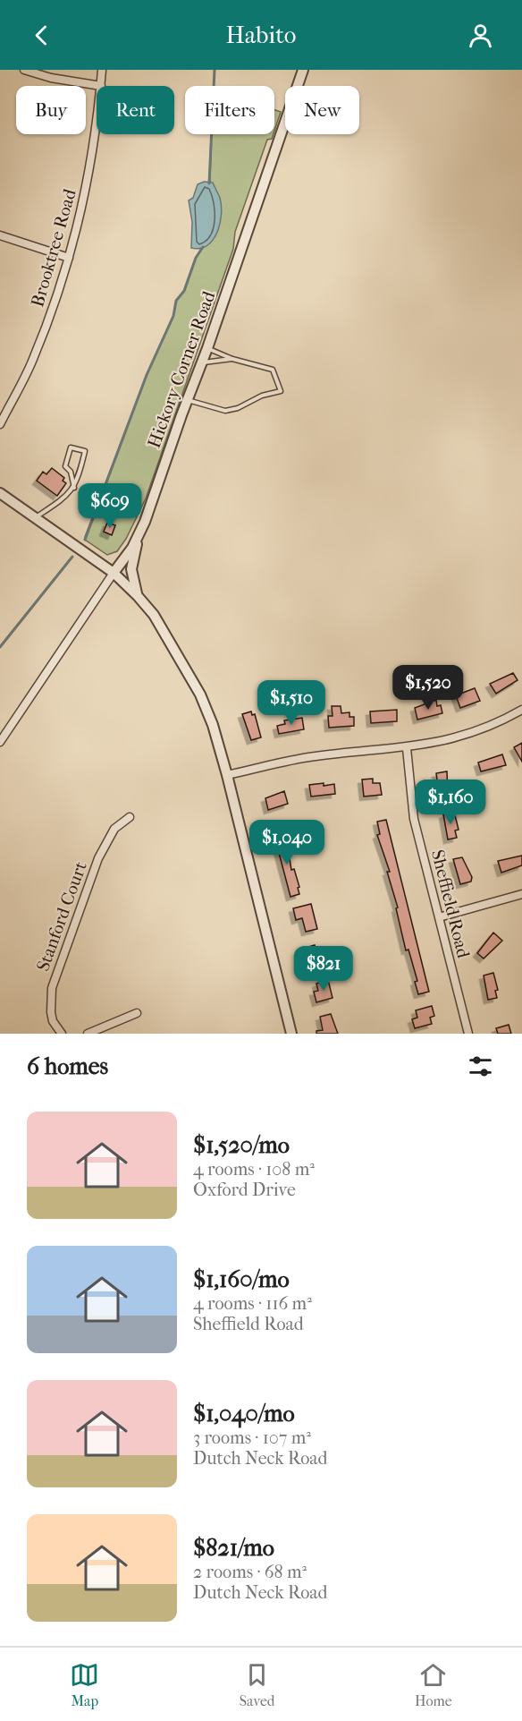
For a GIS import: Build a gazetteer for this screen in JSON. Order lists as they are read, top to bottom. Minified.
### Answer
{"streets":{"street":["Brooktree Road","Hickory Corner Road","Sheffield Road","Stanford Court"]},"page":{"header":"Habito","chip":["Buy","Rent","Filters","New"],"price":["$609","$1,520","$1,510","$1,160","$1,040","$821"],"heading":"6 homes","list":[{"name":"$1,520/mo","note":"4 rooms · 108 m² · Oxford Drive"},{"name":"$1,160/mo","note":"4 rooms · 116 m² · Sheffield Road"},{"name":"$1,040/mo","note":"3 rooms · 107 m² · Dutch Neck Road"},{"name":"$821/mo","note":"2 rooms · 68 m² · Dutch Neck Road"}],"tabs":["Map","Saved","Home"]}}
